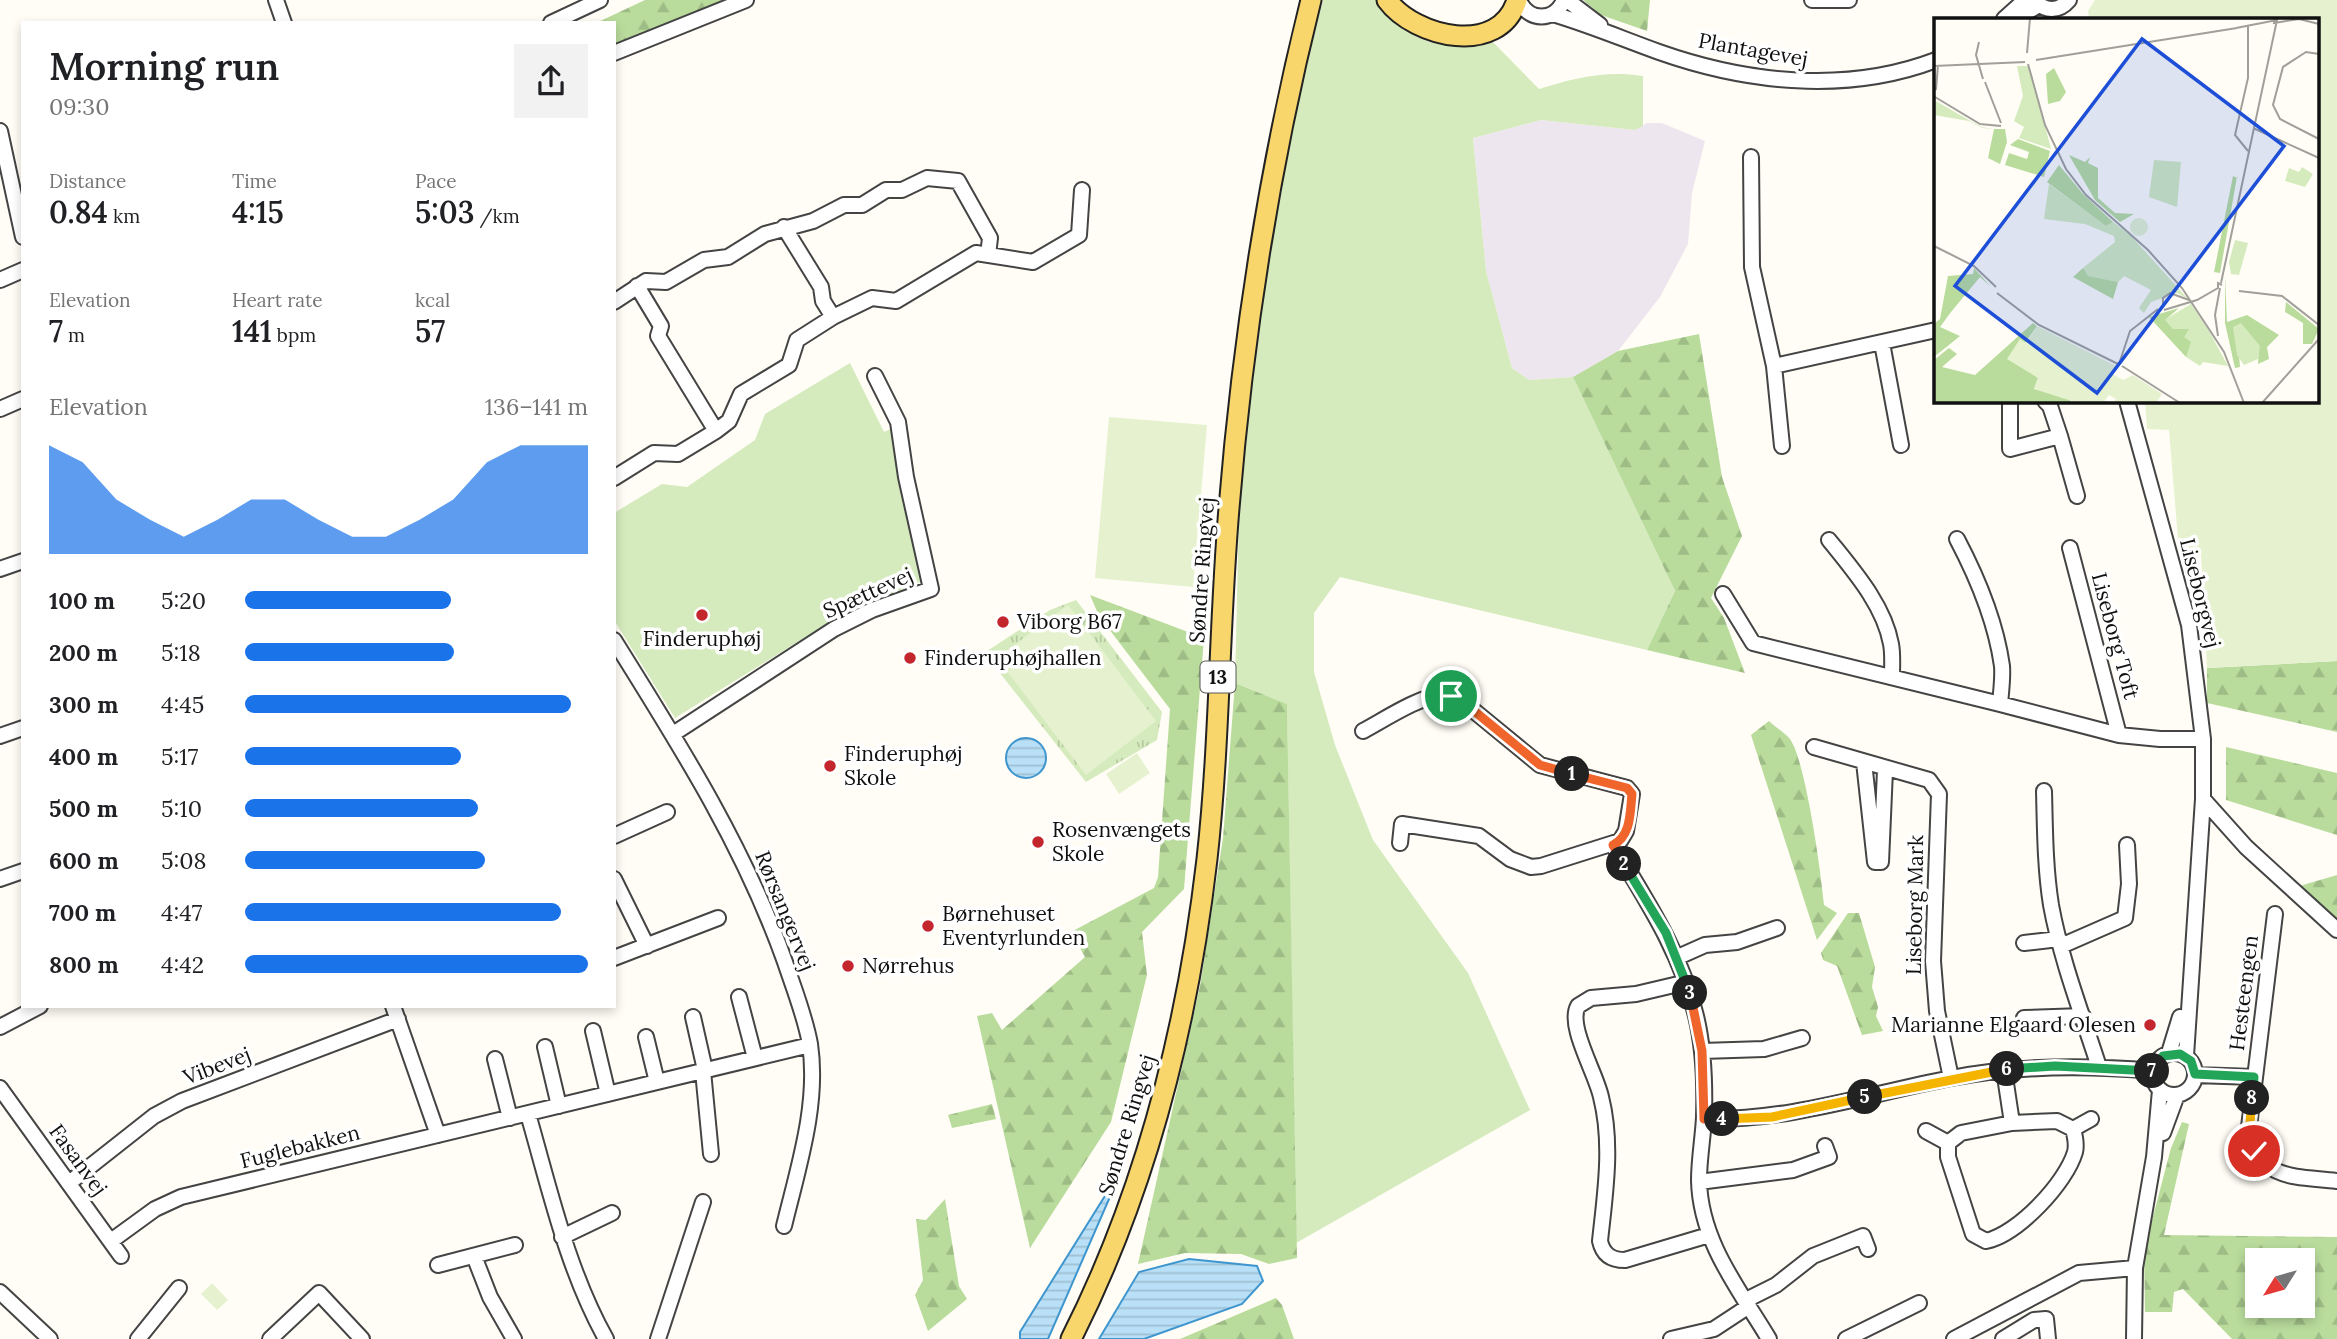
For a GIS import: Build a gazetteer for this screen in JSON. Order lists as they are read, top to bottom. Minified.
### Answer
{"streets":{"main road":["Søndre Ringvej","13"],"street":["Plantagevej","Spættevej","Liseborgvej","Liseborg Toft","Liseborg Mark","Rørsangervej","Hesteengen","Vibevej","Fuglebakken","Fasanvej"]},"crossings":[["Spættevej","Rørsangervej"],["Liseborgvej","Hesteengen"],["Rørsangervej","Fuglebakken"],["Vibevej","Fasanvej"],["Fuglebakken","Fasanvej"]],"places":["Finderuphøj","Viborg B67","Finderuphøjhallen","Finderuphøj Skole","Rosenvængets Skole","Børnehuset Eventyrlunden","Nørrehus","Marianne Elgaard Olesen"],"north":"bottom left","page":{"heading":["Morning run","09:30"],"stats":[["Distance","0.84 km"],["Time","4:15"],["Pace","5:03 /km"],["Elevation","7 m"],["Heart rate","141 bpm"],["kcal","57"]],"chart":["Elevation","136–141 m"],"list":[{"name":"100 m","note":"5:20"},{"name":"200 m","note":"5:18"},{"name":"300 m","note":"4:45"},{"name":"400 m","note":"5:17"},{"name":"500 m","note":"5:10"},{"name":"600 m","note":"5:08"},{"name":"700 m","note":"4:47"},{"name":"800 m","note":"4:42"}],"pins":["1","2","3","6","7","5","8","4"]}}
